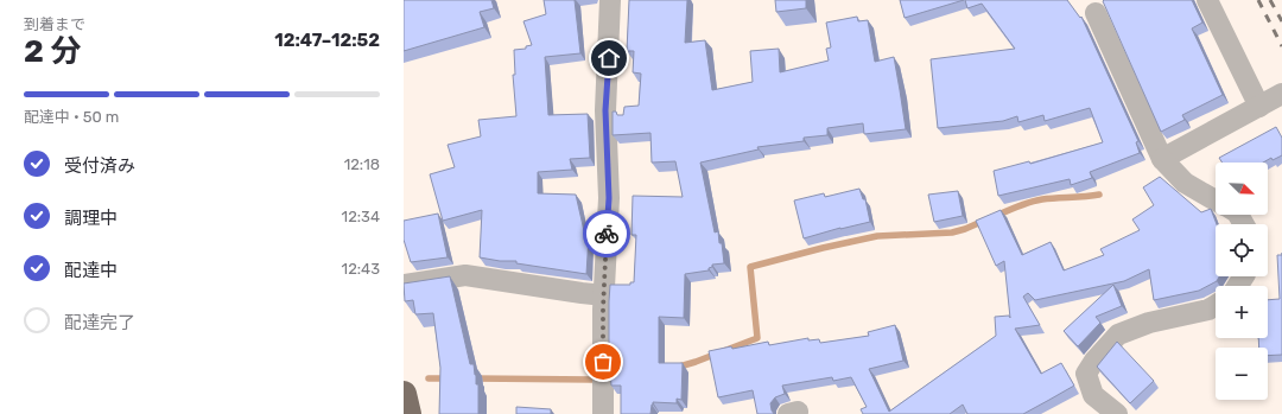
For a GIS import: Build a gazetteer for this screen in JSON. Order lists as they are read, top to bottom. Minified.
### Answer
{"north":"bottom right","page":{"heading":["2 分","到着まで","12:47–12:52"],"bar":"配達中 · 50 m","list":[["受付済み","12:18"],["調理中","12:34"],["配達中","12:43"],"配達完了"],"map_buttons":["+","−"]}}
